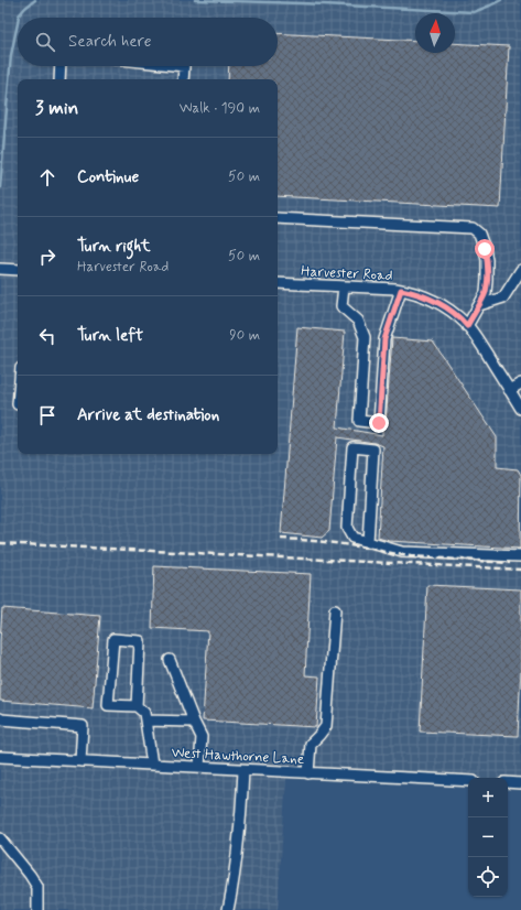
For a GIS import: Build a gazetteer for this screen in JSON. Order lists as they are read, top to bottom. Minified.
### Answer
{"streets":{"street":["Harvester Road","West Hawthorne Lane"]},"north":"top","page":{"search":"Search here","heading":["3 min","Walk · 190 m"],"list":[["Continue","50 m"],["Turn right","Harvester Road","50 m"],["Turn left","90 m"],"Arrive at destination"],"map_buttons":["+","−"]}}
